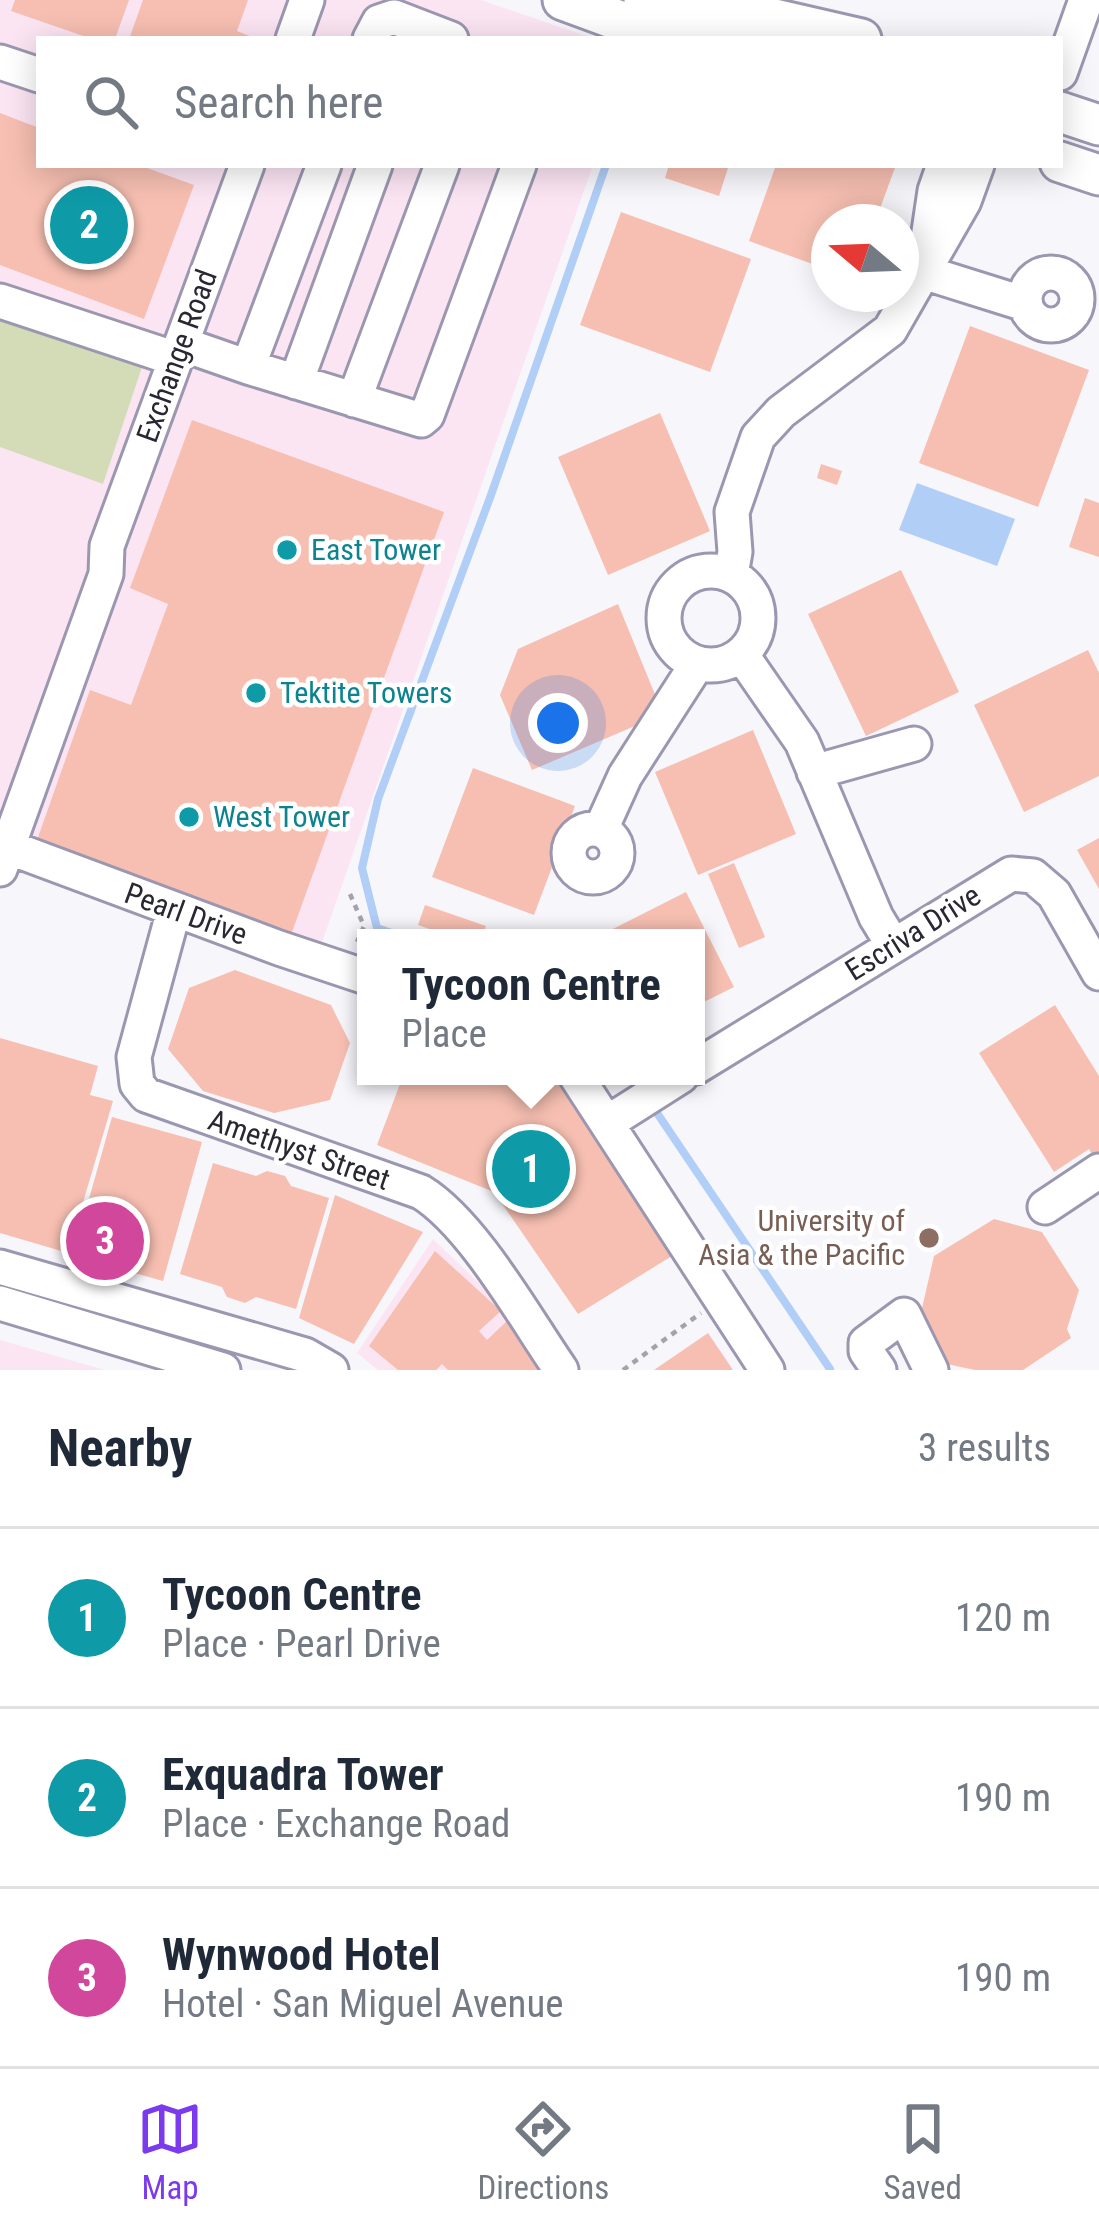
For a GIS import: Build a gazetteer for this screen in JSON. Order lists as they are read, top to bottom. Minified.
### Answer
{"streets":{"street":["Exchange Road","Pearl Drive","Escriva Drive","Amethyst Street"]},"crossings":[["Exchange Road","Pearl Drive"],["Pearl Drive","Amethyst Street"]],"places":["East Tower","Tektite Towers","West Tower","University of Asia & the Pacific"],"north":"left","page":{"search":"Search here","pins":["2","1","3"],"popup":["Tycoon Centre","Place"],"heading":["Nearby","3 results"],"list":[{"mark":"1","name":"Tycoon Centre","note":"Place · Pearl Drive","value":"120 m"},{"mark":"2","name":"Exquadra Tower","note":"Place · Exchange Road","value":"190 m"},{"mark":"3","name":"Wynwood Hotel","note":"Hotel · San Miguel Avenue","value":"190 m"}],"nav":["Map","Directions","Saved"]}}
